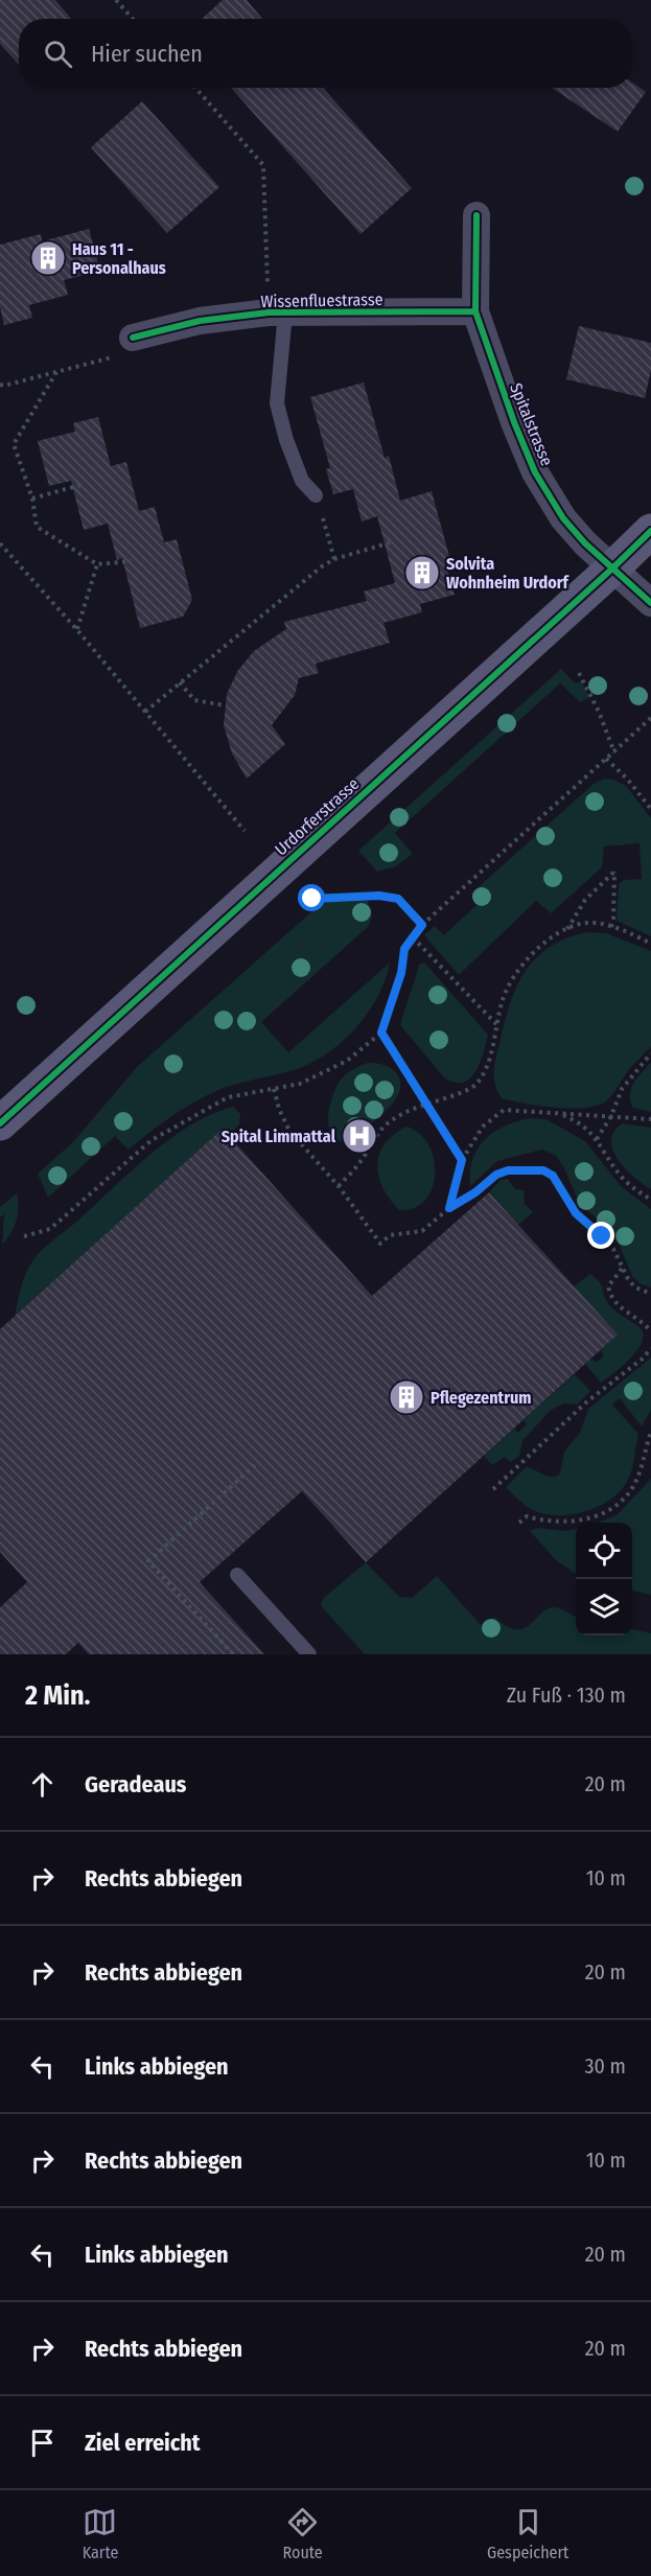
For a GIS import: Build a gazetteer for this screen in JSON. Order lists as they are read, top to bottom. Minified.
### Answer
{"streets":{"main road":["Urdorferstrasse"],"street":["Wissenfluestrasse","Spitalstrasse"]},"crossings":[["Wissenfluestrasse","Spitalstrasse"],["Spitalstrasse","Urdorferstrasse"]],"places":{"building":["Haus 11 - Personalhaus","Solvita Wohnheim Urdorf","Pflegezentrum"],"hospital":["Spital Limmattal"]},"page":{"search":"Hier suchen","heading":["2 Min.","Zu Fuß · 130 m"],"list":[["Geradeaus","20 m"],["Rechts abbiegen","10 m"],["Rechts abbiegen","20 m"],["Links abbiegen","30 m"],["Rechts abbiegen","10 m"],["Links abbiegen","20 m"],["Rechts abbiegen","20 m"],"Ziel erreicht"],"nav":["Karte","Route","Gespeichert"]}}
